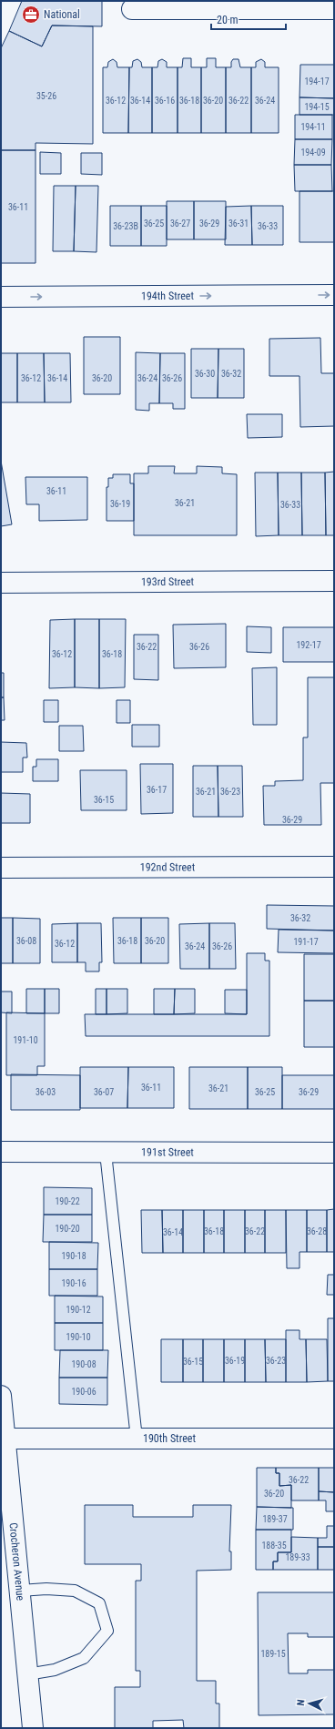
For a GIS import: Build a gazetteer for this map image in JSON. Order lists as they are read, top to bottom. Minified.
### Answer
{"streets":{"street":["194th Street","193rd Street","192nd Street","191st Street","190th Street","Crocheron Avenue"]},"crossings":[["190th Street","Crocheron Avenue"]],"one_way":["194th Street"],"places":{"office":["National"]},"house_numbers":["194-17","35-26","36-12","36-14","36-16","36-18","36-20","36-22","36-24","194-15","194-11","194-09","36-11","36-25","36-27","36-29","36-31","36-23B","36-33","36-30","36-32","36-12","36-14","36-20","36-24","36-26","36-11","36-21","36-19","36-33","192-17","36-22","36-26","36-12","36-18","36-17","36-21","36-23","36-15","36-29","36-32","36-08","36-18","36-20","191-17","36-12","36-24","36-26","191-10","36-11","36-21","36-03","36-07","36-25","36-29","190-22","190-20","36-18","36-22","36-28","36-14","190-18","190-16","190-12","190-10","36-19","36-23","36-15","190-08","190-06","36-22","36-20","189-37","188-35","189-33","189-15"],"scale_bar":"20 m","north":"left"}
